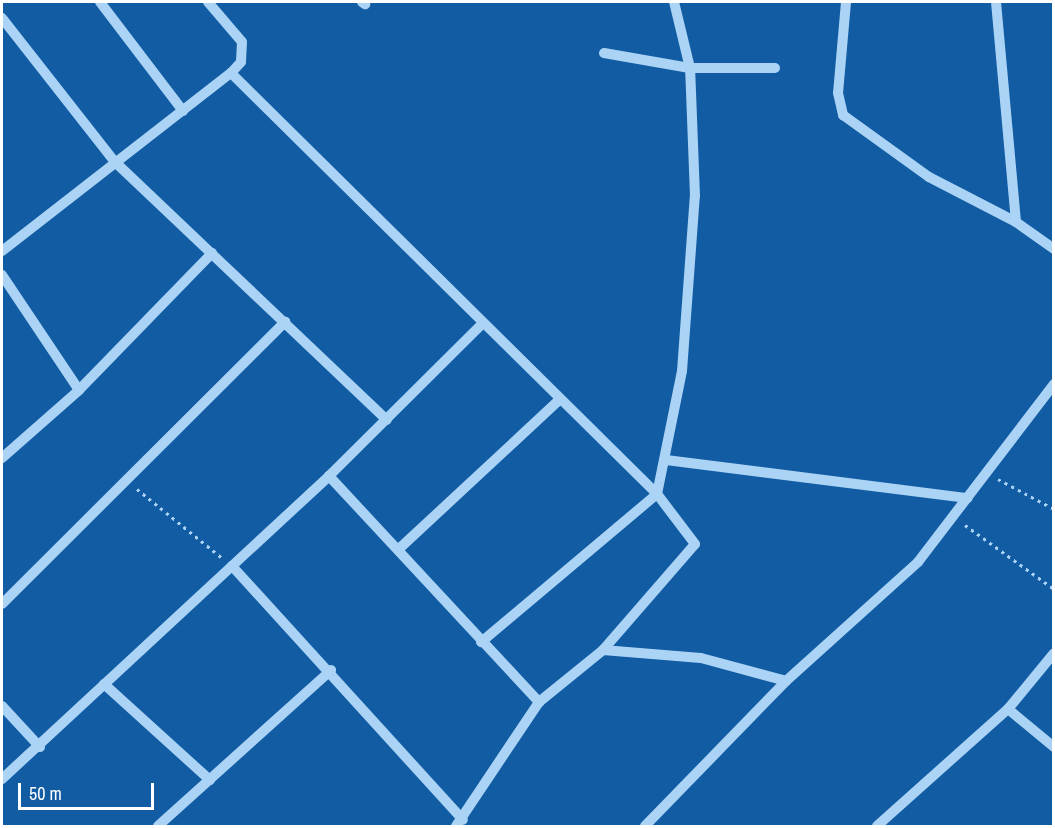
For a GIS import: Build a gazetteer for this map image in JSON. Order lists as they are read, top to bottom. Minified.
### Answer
{"scale_bar":"50 m"}
